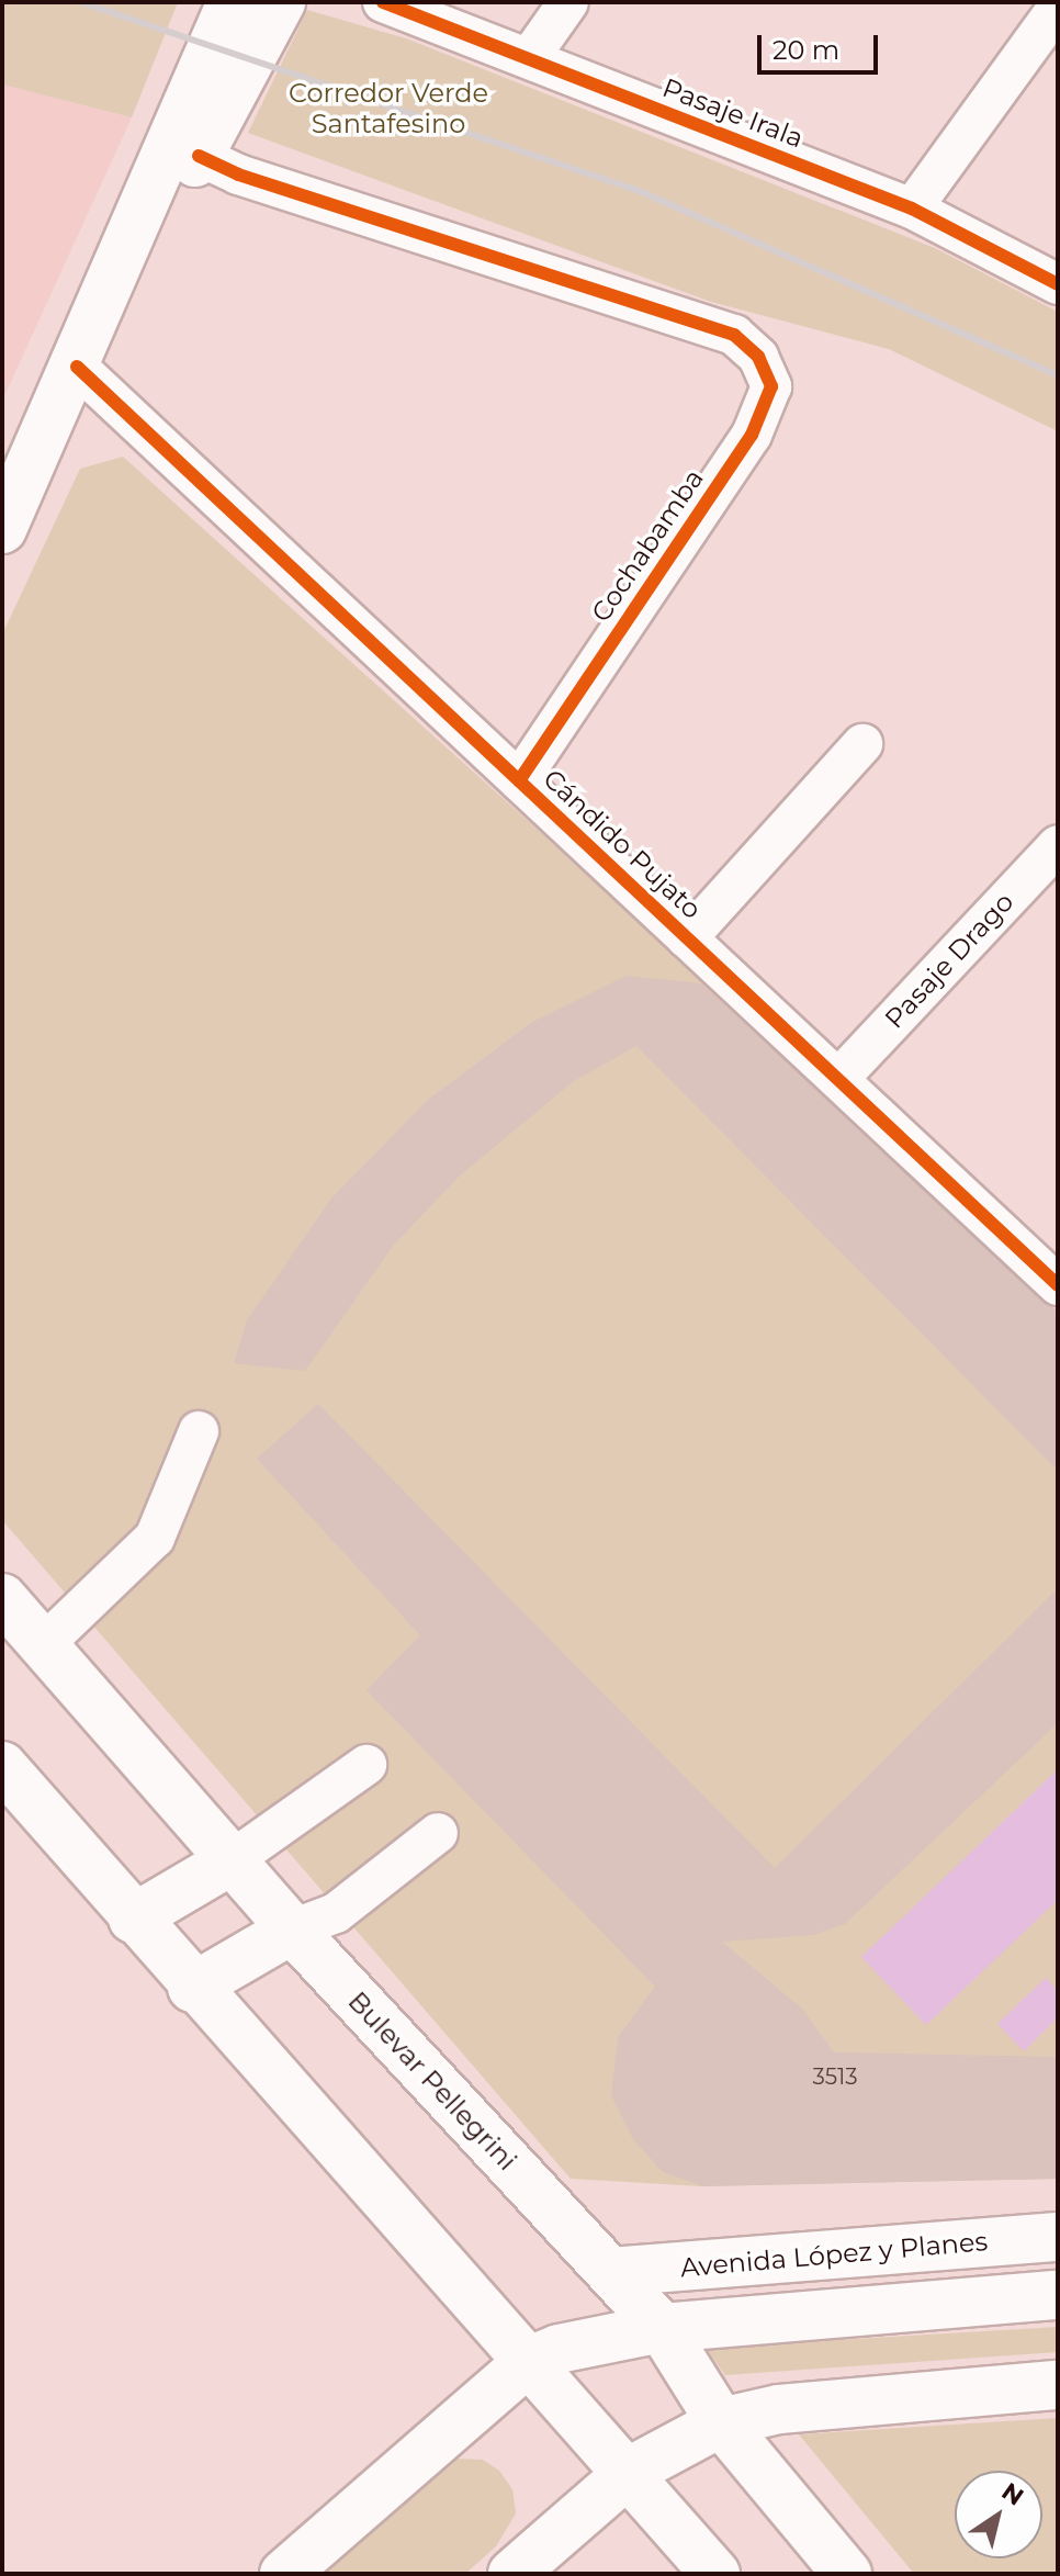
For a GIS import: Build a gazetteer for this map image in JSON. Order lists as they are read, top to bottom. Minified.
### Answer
{"streets":{"main road":["Bulevar Pellegrini","Avenida López y Planes"],"street":["Pasaje Irala","Cochabamba","Cándido Pujato","Pasaje Drago"]},"crossings":[["Cochabamba","Cándido Pujato"],["Cándido Pujato","Pasaje Drago"],["Bulevar Pellegrini","Avenida López y Planes"]],"parks":["Corredor Verde Santafesino"],"house_numbers":["3513"],"scale_bar":"20 m","north":"top right"}
